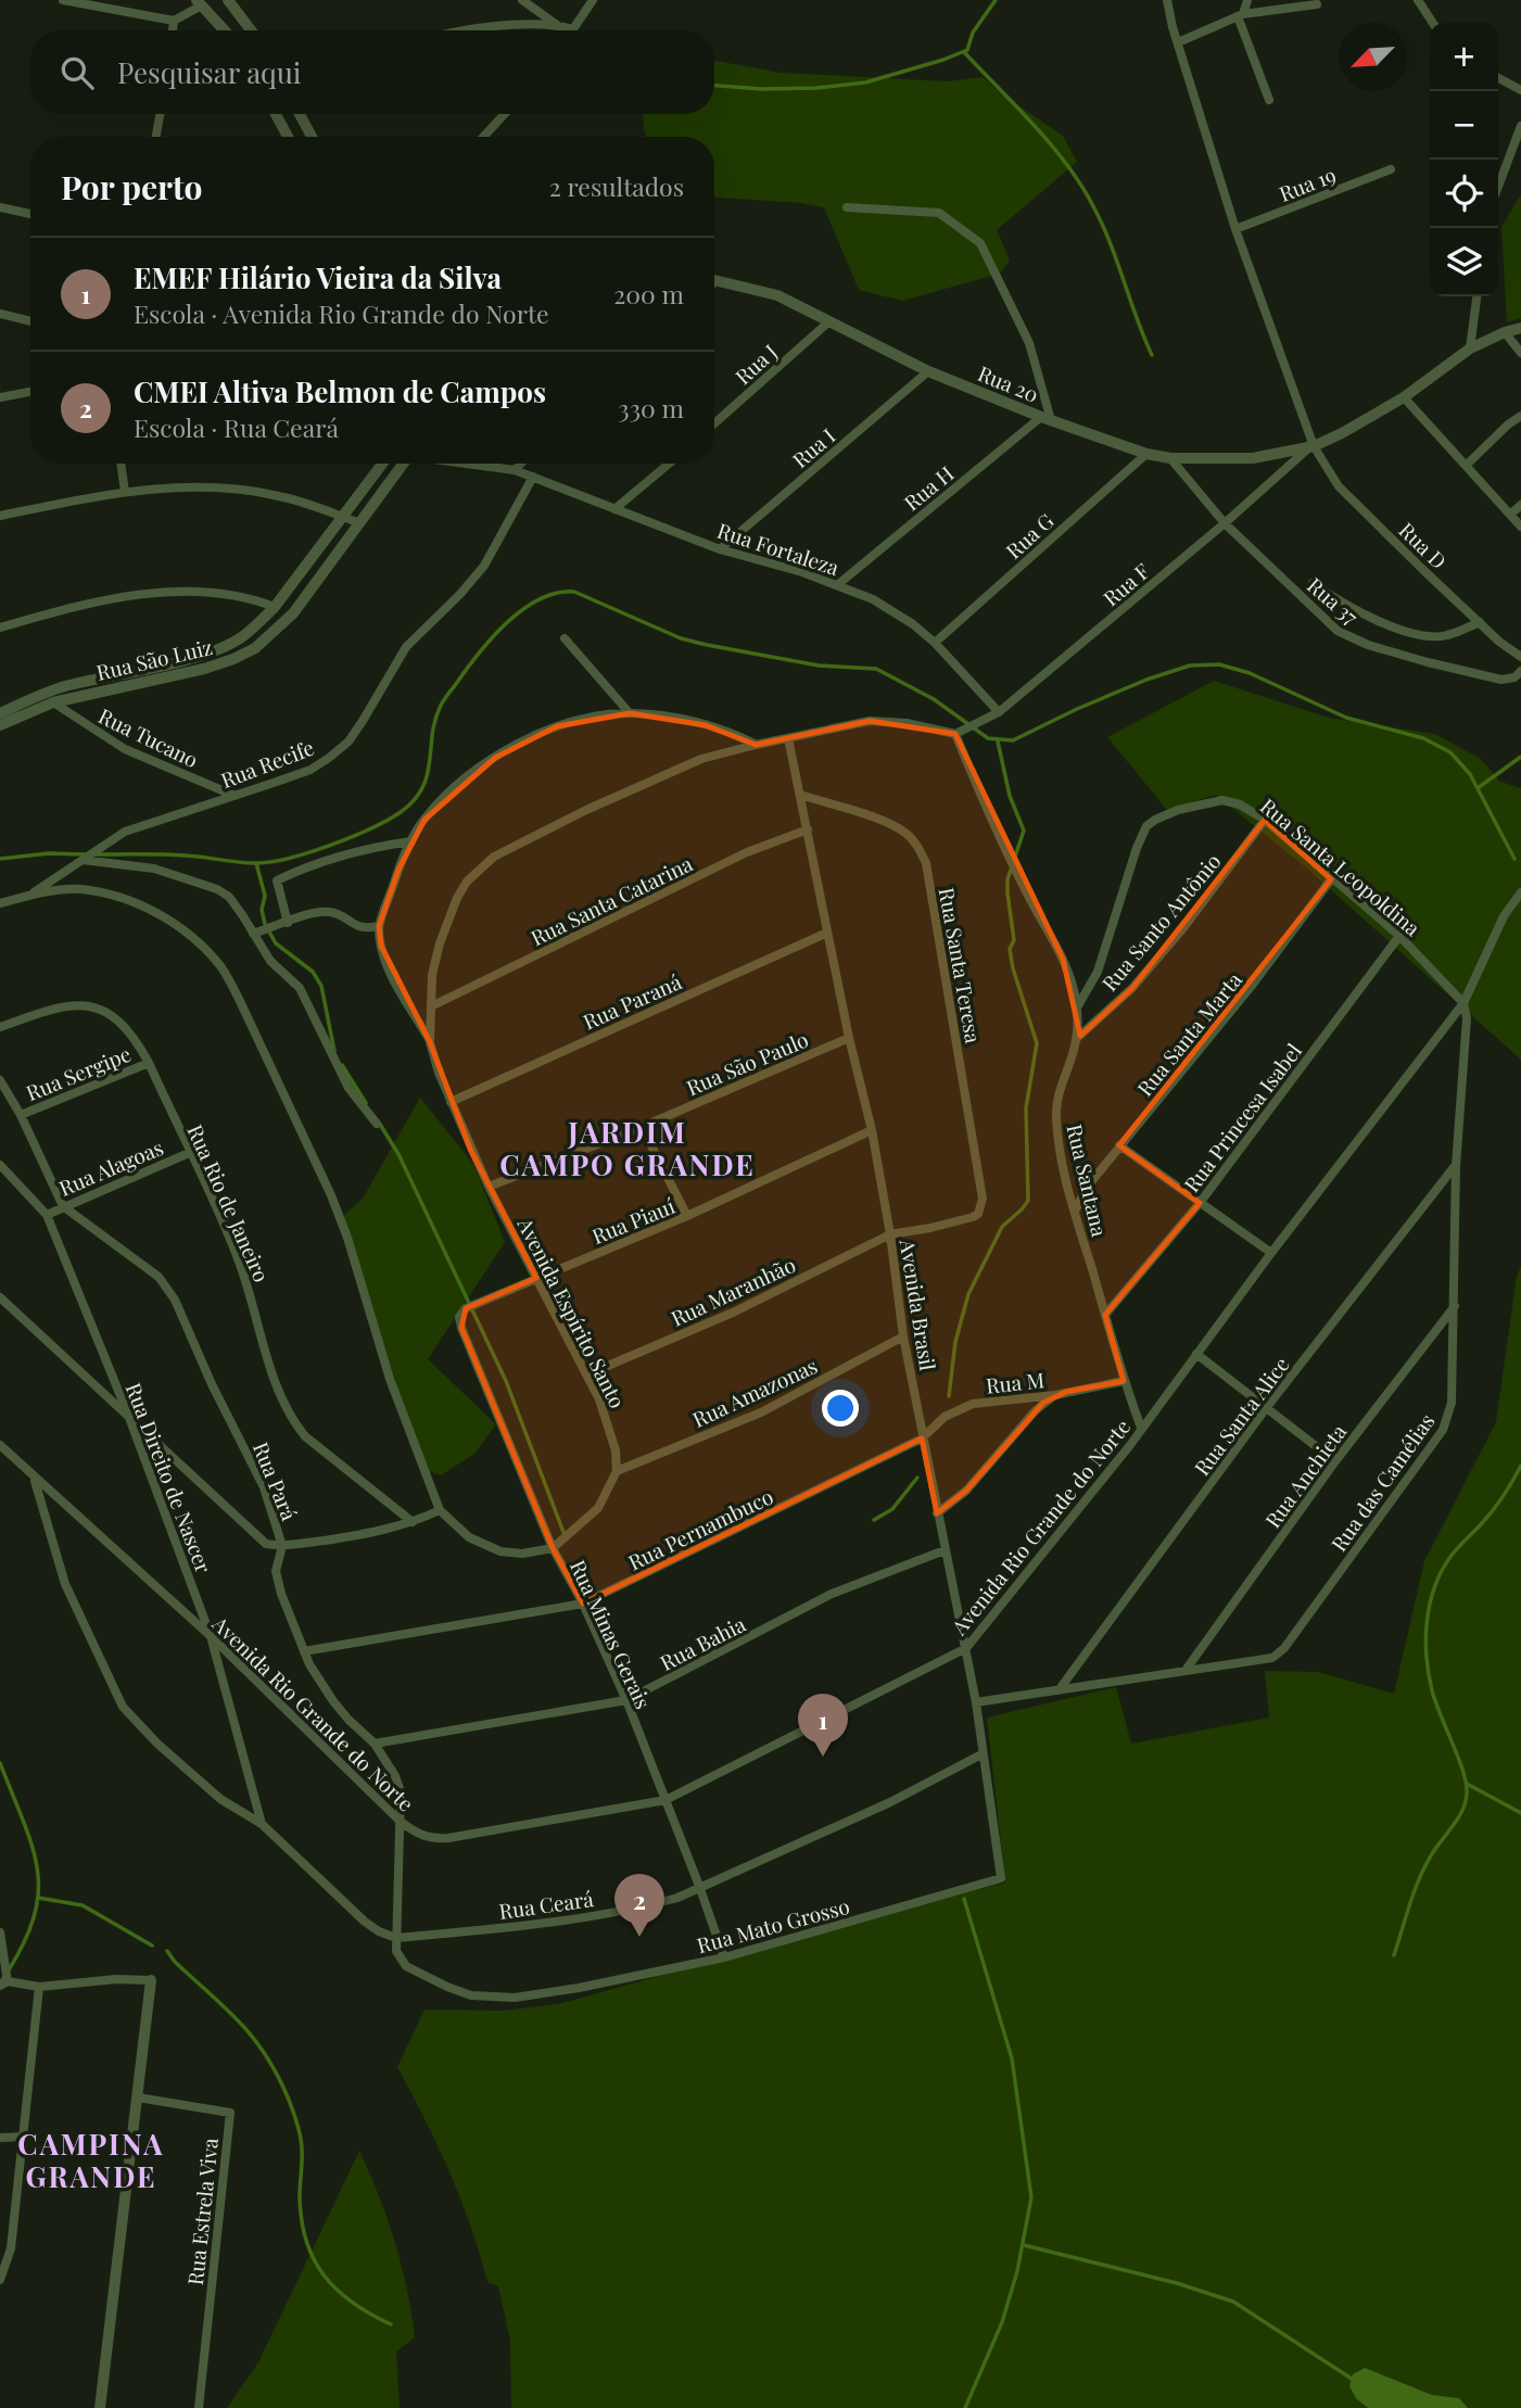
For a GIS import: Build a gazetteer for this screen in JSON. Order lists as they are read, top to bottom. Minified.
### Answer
{"streets":{"street":["Rua 19","Rua J","Rua 20","Rua I","Rua H","Rua G","Rua D","Rua Fortaleza","Rua F","Rua 37","Rua São Luiz","Rua Tucano","Rua Recife","Rua Santa Leopoldina","Rua Santa Catarina","Rua Santo Antônio","Rua Santa Teresa","Rua Paraná","Rua Santa Marta","Rua São Paulo","Rua Sergipe","Rua Princesa Isabel","Rua Alagoas","Rua Santana","Rua Rio de Janeiro","Rua Piauí","Rua Maranhão","Avenida Brasil","Avenida Espírito Santo","Rua M","Rua Amazonas","Rua Santa Alice","Rua Anchieta","Rua Direito de Nascer","Rua Pará","Rua das Camélias","Avenida Rio Grande do Norte","Rua Pernambuco","Rua Minas Gerais","Rua Bahia","Rua Ceará","Rua Mato Grosso","Rua Estrela Viva"]},"crossings":[["Rua J","Rua 20"],["Rua 20","Rua I"],["Rua 20","Rua H"],["Rua 20","Rua G"],["Rua 20","Rua D"],["Rua 20","Rua F"],["Rua 20","Rua 37"],["Rua I","Rua Fortaleza"],["Rua H","Rua Fortaleza"],["Rua G","Rua Fortaleza"],["Rua D","Rua F"],["Rua Fortaleza","Rua F"],["Rua Fortaleza","Rua São Luiz"],["Rua Fortaleza","Rua Recife"],["Rua F","Rua 37"],["Rua F","Rua Santana"],["Rua F","Avenida Espírito Santo"],["Rua São Luiz","Rua Tucano"],["Rua Tucano","Rua Recife"],["Rua Santa Leopoldina","Rua Santo Antônio"],["Rua Santa Leopoldina","Rua Santa Marta"],["Rua Santa Leopoldina","Rua Princesa Isabel"],["Rua Santa Leopoldina","Rua Santana"],["Rua Santa Leopoldina","Rua das Camélias"],["Rua Santa Leopoldina","Avenida Rio Grande do Norte"],["Rua Santa Catarina","Avenida Brasil"],["Rua Santa Catarina","Avenida Espírito Santo"],["Rua Santo Antônio","Rua Santana"],["Rua Santa Teresa","Rua Maranhão"],["Rua Santa Teresa","Avenida Brasil"],["Rua Paraná","Avenida Brasil"],["Rua Paraná","Avenida Espírito Santo"],["Rua Santa Marta","Rua Santana"],["Rua São Paulo","Avenida Brasil"],["Rua São Paulo","Avenida Espírito Santo"],["Rua Sergipe","Rua Rio de Janeiro"],["Rua Sergipe","Rua Pará"],["Rua Princesa Isabel","Rua Santana"],["Rua Alagoas","Rua Rio de Janeiro"],["Rua Alagoas","Rua Direito de Nascer"],["Rua Alagoas","Rua Pará"],["Rua Santana","Avenida Espírito Santo"],["Rua Santana","Rua M"],["Rua Santana","Avenida Rio Grande do Norte"],["Rua Piauí","Avenida Brasil"],["Rua Piauí","Avenida Espírito Santo"],["Rua Piauí","Rua Minas Gerais"],["Rua Maranhão","Avenida Brasil"],["Rua Maranhão","Avenida Espírito Santo"],["Avenida Brasil","Avenida Espírito Santo"],["Avenida Brasil","Rua M"],["Avenida Brasil","Rua Amazonas"],["Avenida Brasil","Rua das Camélias"],["Avenida Brasil","Avenida Rio Grande do Norte"],["Avenida Brasil","Rua Pernambuco"],["Avenida Brasil","Rua Bahia"],["Avenida Brasil","Rua Ceará"],["Avenida Brasil","Rua Mato Grosso"],["Avenida Espírito Santo","Rua Amazonas"],["Rua M","Rua Pernambuco"],["Rua Santa Alice","Rua das Camélias"],["Rua Anchieta","Rua das Camélias"],["Rua Direito de Nascer","Avenida Rio Grande do Norte"],["Rua Pará","Avenida Rio Grande do Norte"],["Rua Pará","Rua Pernambuco"],["Rua Pará","Rua Bahia"],["Rua Pará","Rua Ceará"],["Rua Pará","Rua Mato Grosso"],["Rua das Camélias","Avenida Rio Grande do Norte"],["Avenida Rio Grande do Norte","Rua Minas Gerais"],["Rua Pernambuco","Rua Minas Gerais"],["Rua Minas Gerais","Rua Bahia"],["Rua Minas Gerais","Rua Ceará"],["Rua Minas Gerais","Rua Mato Grosso"],["Rua Ceará","Rua Mato Grosso"]],"districts":["JARDIM CAMPO GRANDE","CAMPINA GRANDE"],"north":"bottom left","page":{"map_buttons":["+","−"],"search":"Pesquisar aqui","heading":["Por perto","2 resultados"],"list":[{"mark":"1","name":"EMEF Hilário Vieira da Silva","note":"Escola · Avenida Rio Grande do Norte","value":"200 m"},{"mark":"2","name":"CMEI Altiva Belmon de Campos","note":"Escola · Rua Ceará","value":"330 m"}],"pins":["1","2"]}}
